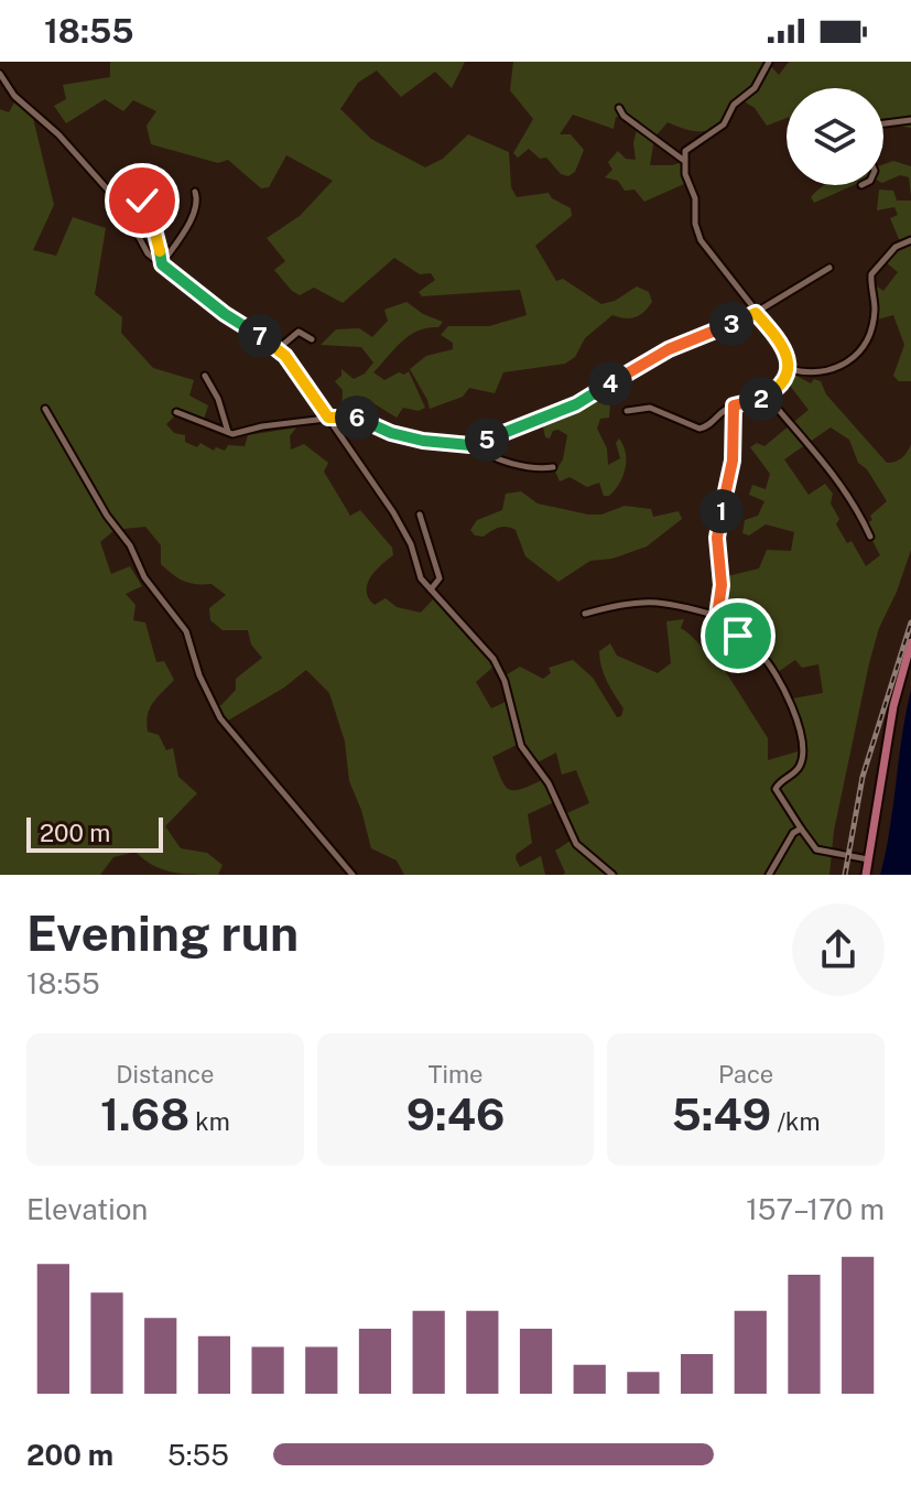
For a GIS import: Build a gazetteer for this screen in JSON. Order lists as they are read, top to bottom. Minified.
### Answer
{"scale_bar":"200 m","page":{"status":"18:55","pins":["3","7","4","2","6","5","1"],"scale":"200 m","heading":["Evening run","18:55"],"stats":[["Distance","1.68 km"],["Time","9:46"],["Pace","5:49 /km"]],"chart":["Elevation","157–170 m"],"list":[{"name":"200 m","note":"5:55"}]}}
